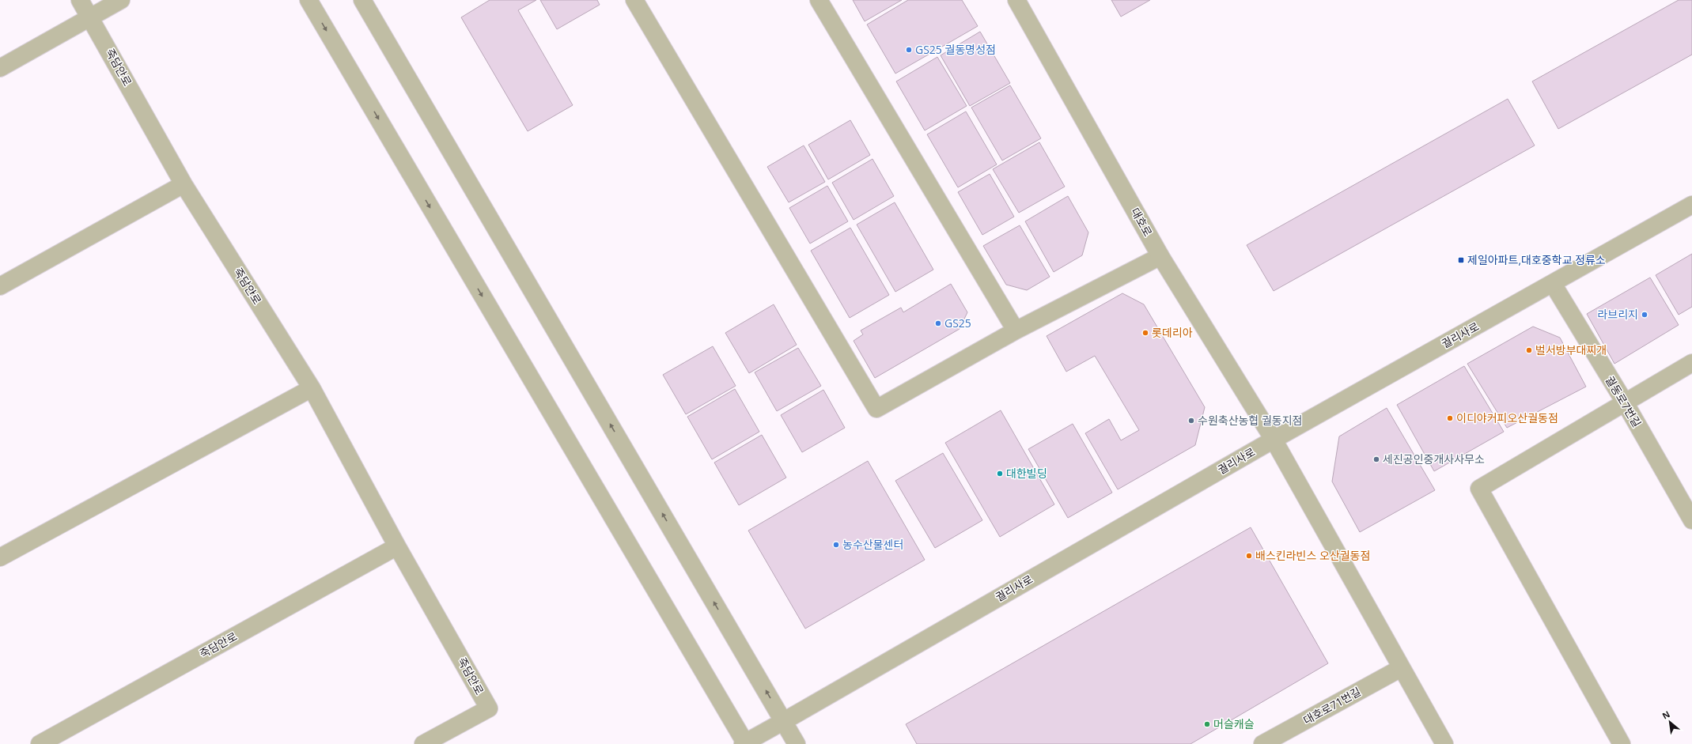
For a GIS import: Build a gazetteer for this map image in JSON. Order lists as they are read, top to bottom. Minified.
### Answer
{"streets":{"street":["죽담안로","대호로","궐리사로","궐동로7번길","대호로71번길"]},"crossings":[["대호로","궐리사로"],["대호로","대호로71번길"],["궐리사로","궐동로7번길"]],"places":{"other":["GS25 궐동명성점","라브리지","GS25","롯데리아","벌서방부대찌개","이디야커피오산궐동점","수원축산농협 궐동지점","세진공인중개사사무소","대한빌딩","농수산물센터","배스킨라빈스 오산궐동점","머슬캐슬"],"transit":["제일아파트,대호중학교 정류소"]},"north":"top left"}
